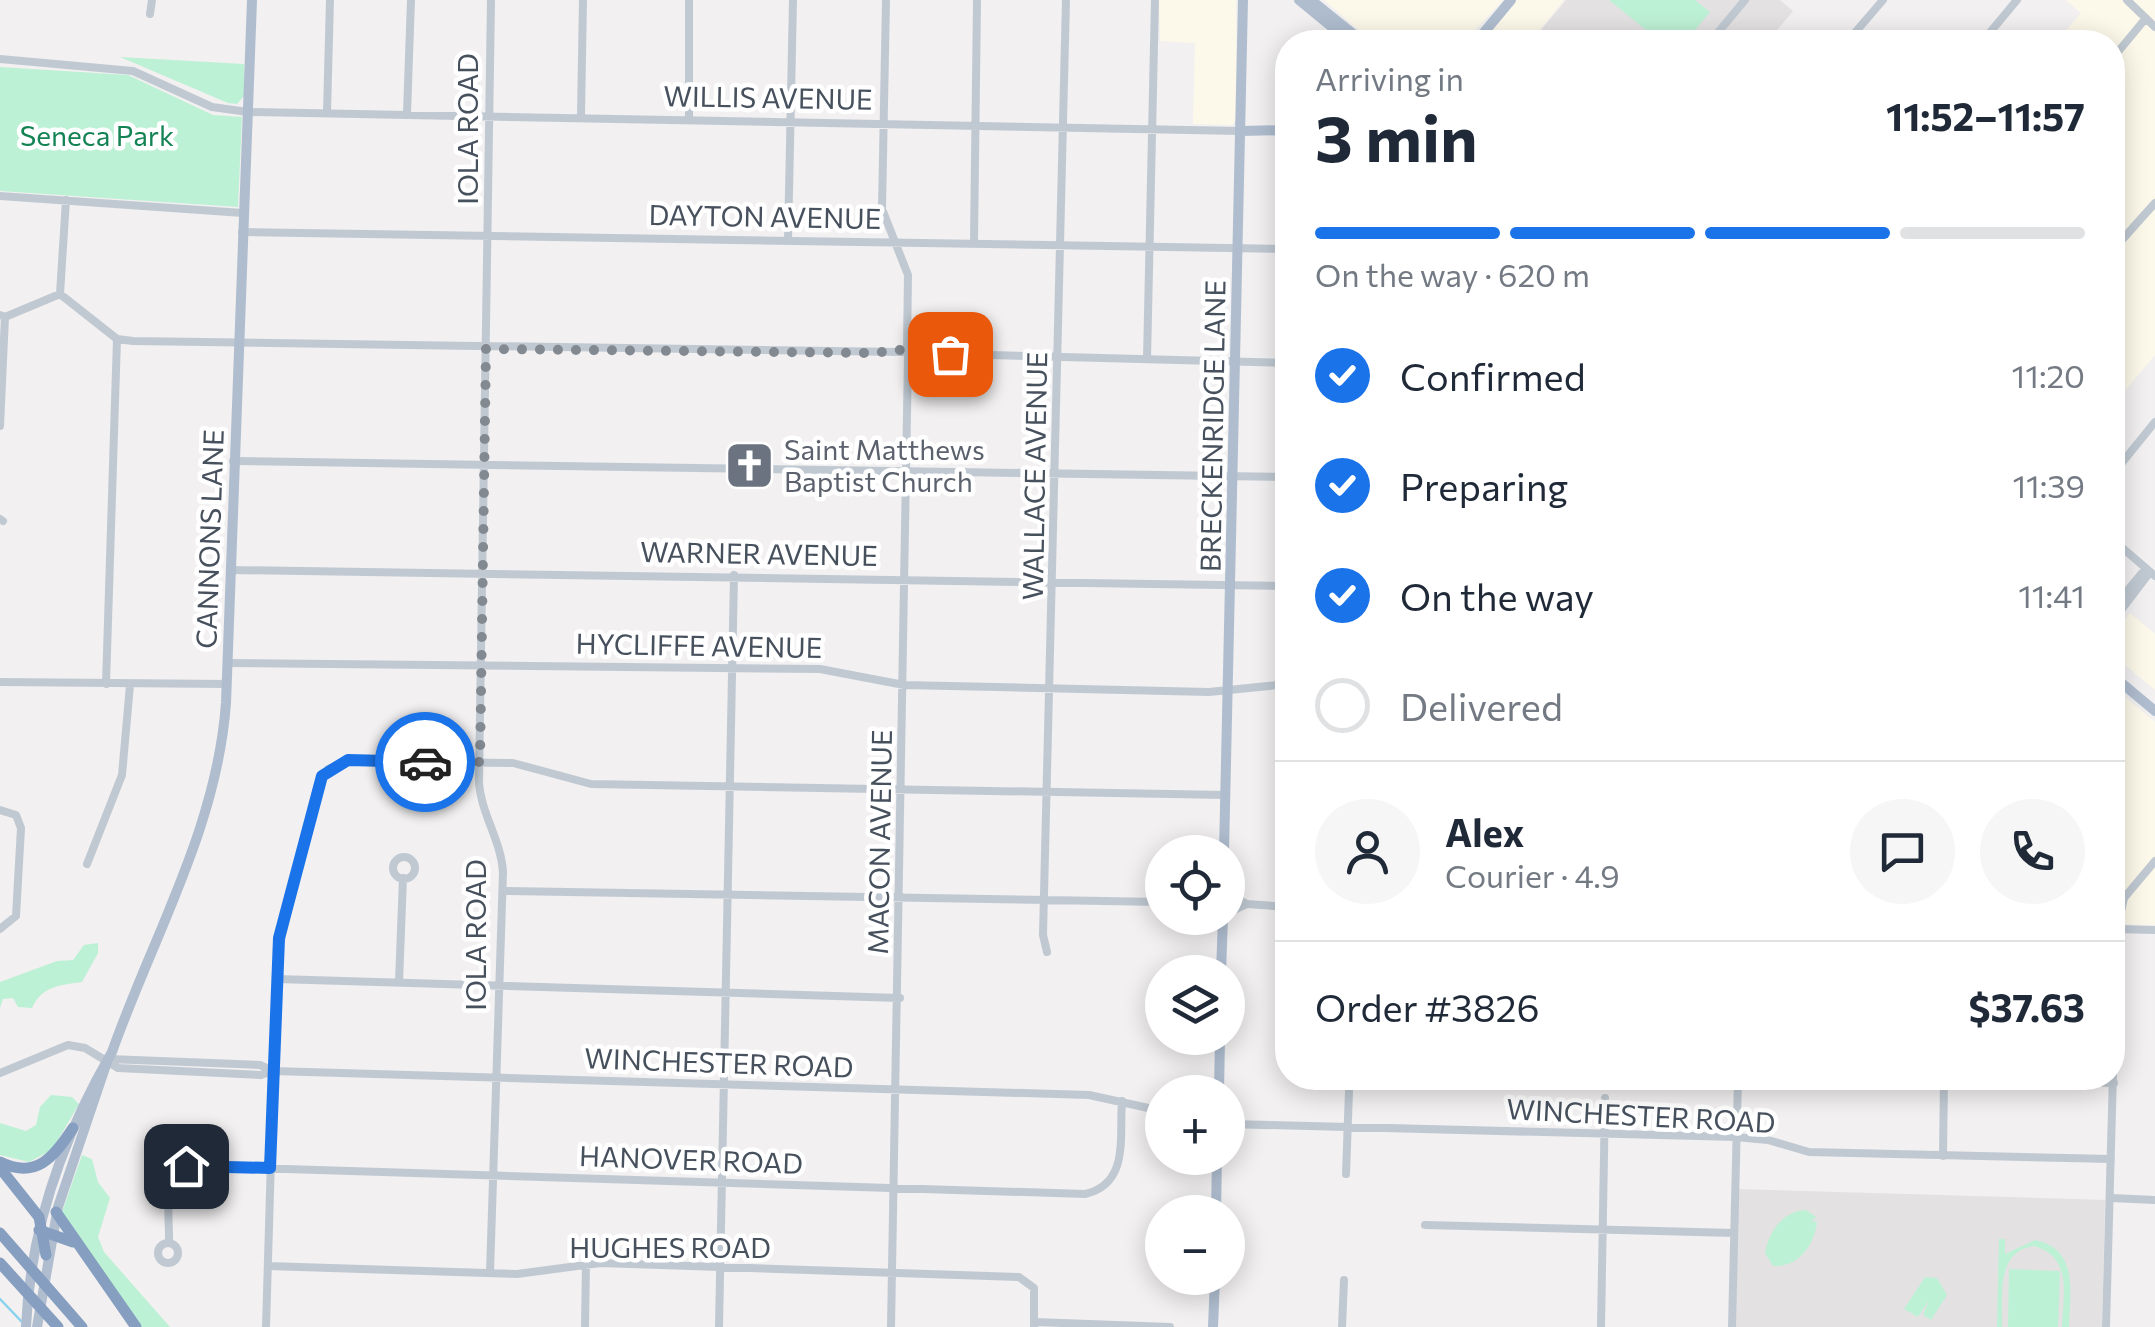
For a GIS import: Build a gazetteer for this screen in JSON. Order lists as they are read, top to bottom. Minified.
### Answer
{"streets":{"main road":["WILLIS AVENUE","BRECKENRIDGE LANE","CANNONS LANE"],"street":["IOLA ROAD","DAYTON AVENUE","WALLACE AVENUE","WARNER AVENUE","HYCLIFFE AVENUE","MACON AVENUE","WINCHESTER ROAD","HANOVER ROAD","HUGHES ROAD"]},"crossings":[["WILLIS AVENUE","IOLA ROAD"],["WILLIS AVENUE","BRECKENRIDGE LANE"],["WILLIS AVENUE","WALLACE AVENUE"],["WILLIS AVENUE","CANNONS LANE"],["WILLIS AVENUE","MACON AVENUE"],["IOLA ROAD","DAYTON AVENUE"],["IOLA ROAD","WARNER AVENUE"],["IOLA ROAD","HYCLIFFE AVENUE"],["IOLA ROAD","WINCHESTER ROAD"],["IOLA ROAD","HANOVER ROAD"],["IOLA ROAD","HUGHES ROAD"],["DAYTON AVENUE","BRECKENRIDGE LANE"],["DAYTON AVENUE","WALLACE AVENUE"],["DAYTON AVENUE","CANNONS LANE"],["DAYTON AVENUE","MACON AVENUE"],["BRECKENRIDGE LANE","WARNER AVENUE"],["BRECKENRIDGE LANE","HYCLIFFE AVENUE"],["WALLACE AVENUE","WARNER AVENUE"],["WALLACE AVENUE","HYCLIFFE AVENUE"],["CANNONS LANE","WARNER AVENUE"],["CANNONS LANE","HYCLIFFE AVENUE"],["CANNONS LANE","WINCHESTER ROAD"],["WARNER AVENUE","MACON AVENUE"],["HYCLIFFE AVENUE","MACON AVENUE"],["MACON AVENUE","WINCHESTER ROAD"],["MACON AVENUE","HANOVER ROAD"],["MACON AVENUE","HUGHES ROAD"],["WINCHESTER ROAD","HANOVER ROAD"]],"parks":["Seneca Park"],"places":{"church":["Saint Matthews Baptist Church"]},"page":{"heading":["3 min","Arriving in","11:52–11:57"],"panel":["Alex","Courier · 4.9","Order #3826","$37.63"],"bar":"On the way · 620 m","list":[["Confirmed","11:20"],["Preparing","11:39"],["On the way","11:41"],"Delivered"],"map_buttons":["+","−"]}}
